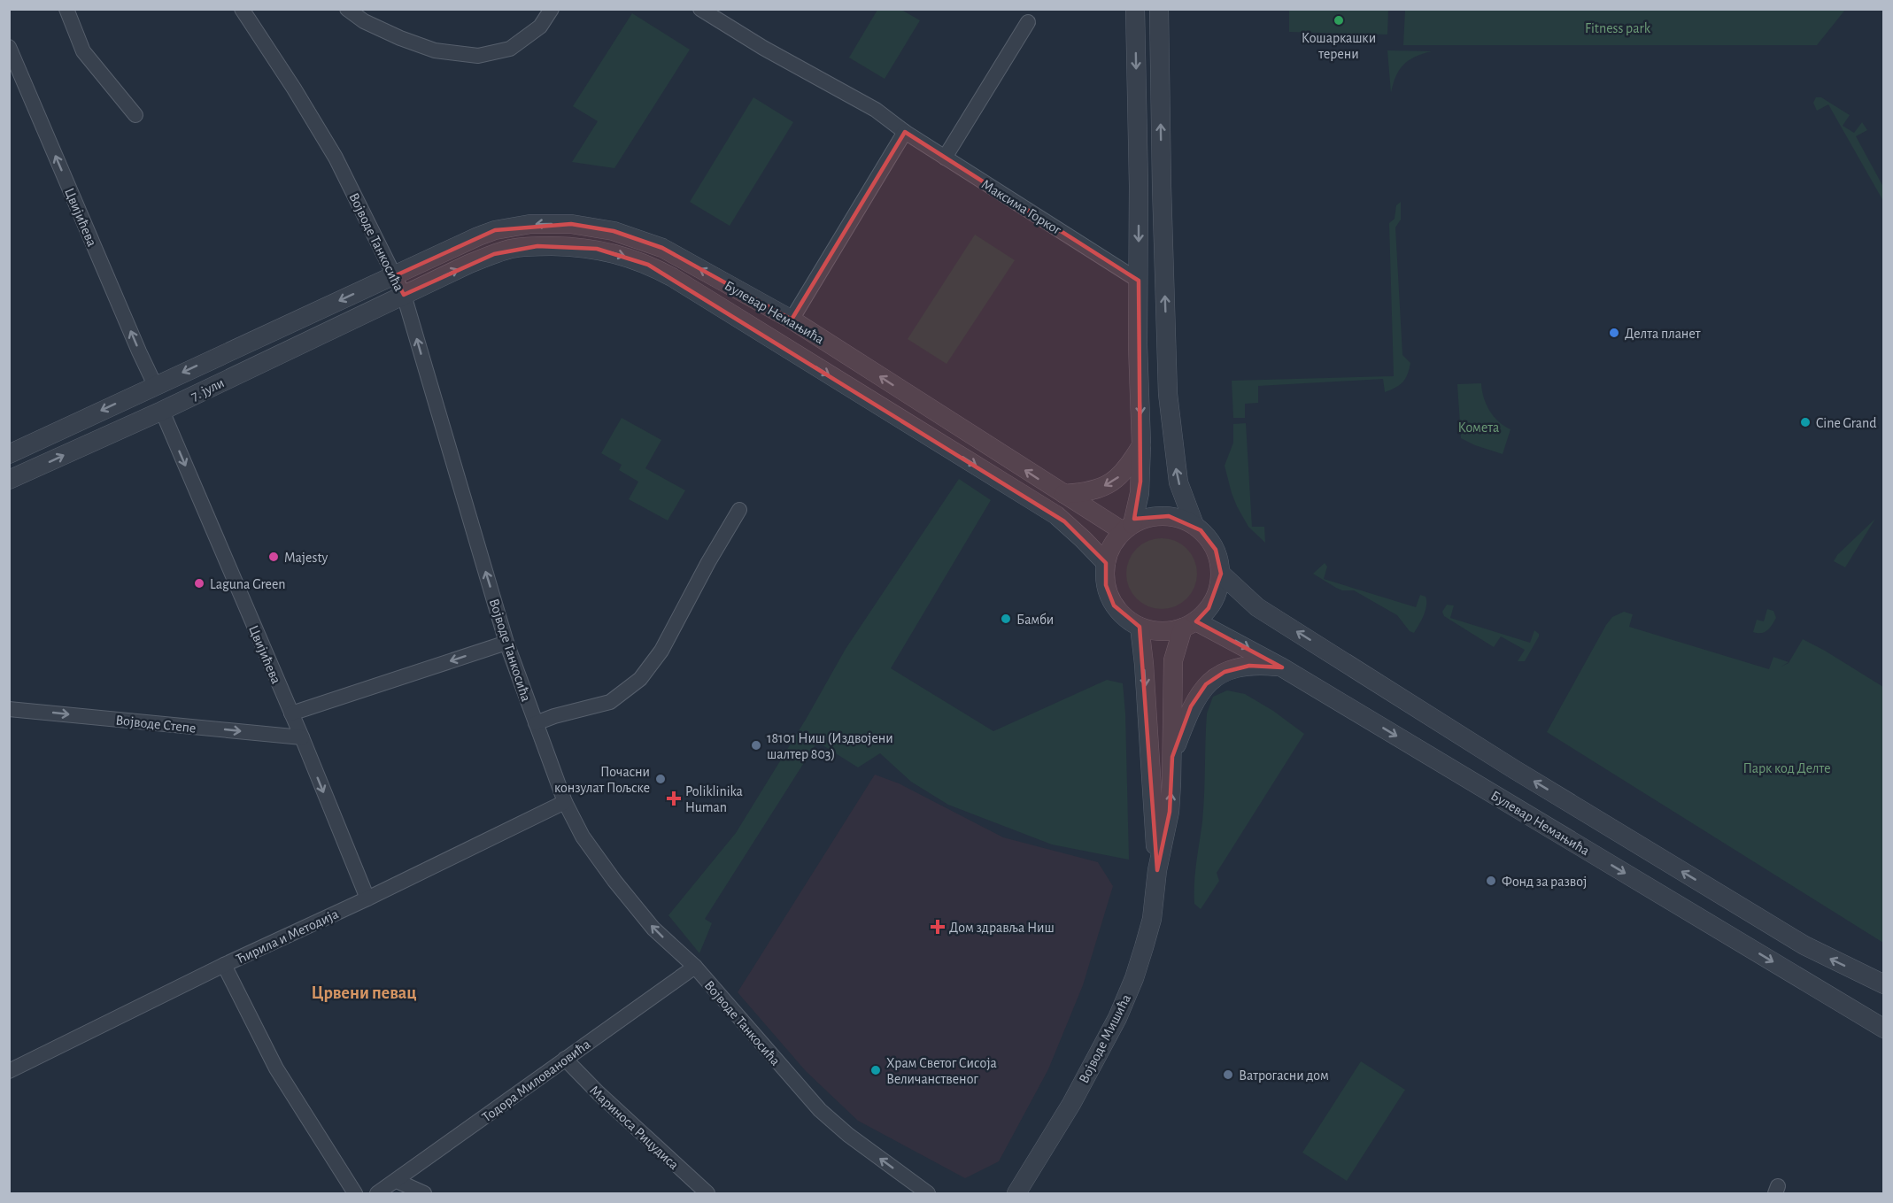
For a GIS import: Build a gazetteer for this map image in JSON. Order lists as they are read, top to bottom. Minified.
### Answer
{"streets":{"street":["Максима Горког","Цвијићева","Војводе Танкосића","Булевар Немањића","7. јули","Војводе Степе","Ћирила и Методија","Војводе Мишића","Тодора Миловановића","Мариноса Рицудиса"]},"crossings":[["Цвијићева","7. јули"],["Цвијићева","Војводе Степе"],["Цвијићева","Ћирила и Методија"],["Војводе Танкосића","Булевар Немањића"],["Војводе Танкосића","7. јули"],["Војводе Танкосића","Ћирила и Методија"],["Војводе Танкосића","Тодора Миловановића"],["Булевар Немањића","7. јули"],["Булевар Немањића","Војводе Мишића"],["Тодора Миловановића","Мариноса Рицудиса"]],"one_way":["Војводе Танкосића","Војводе Степе"],"districts":["Црвени певац"],"parks":["Fitness park","Комета","Парк код Делте"],"places":{"other":["Кошаркашки терени","Делта планет","Cine Grand","Majesty","Laguna Green","Бамби","18101 Ниш (Издвојени шалтер 803)","Почасни конзулат Пољске","Фонд за развој","Храм Светог Сисоја Величанственог","Ватрогасни дом"],"health":["Poliklinika Human","Дом здравља Ниш"]}}
